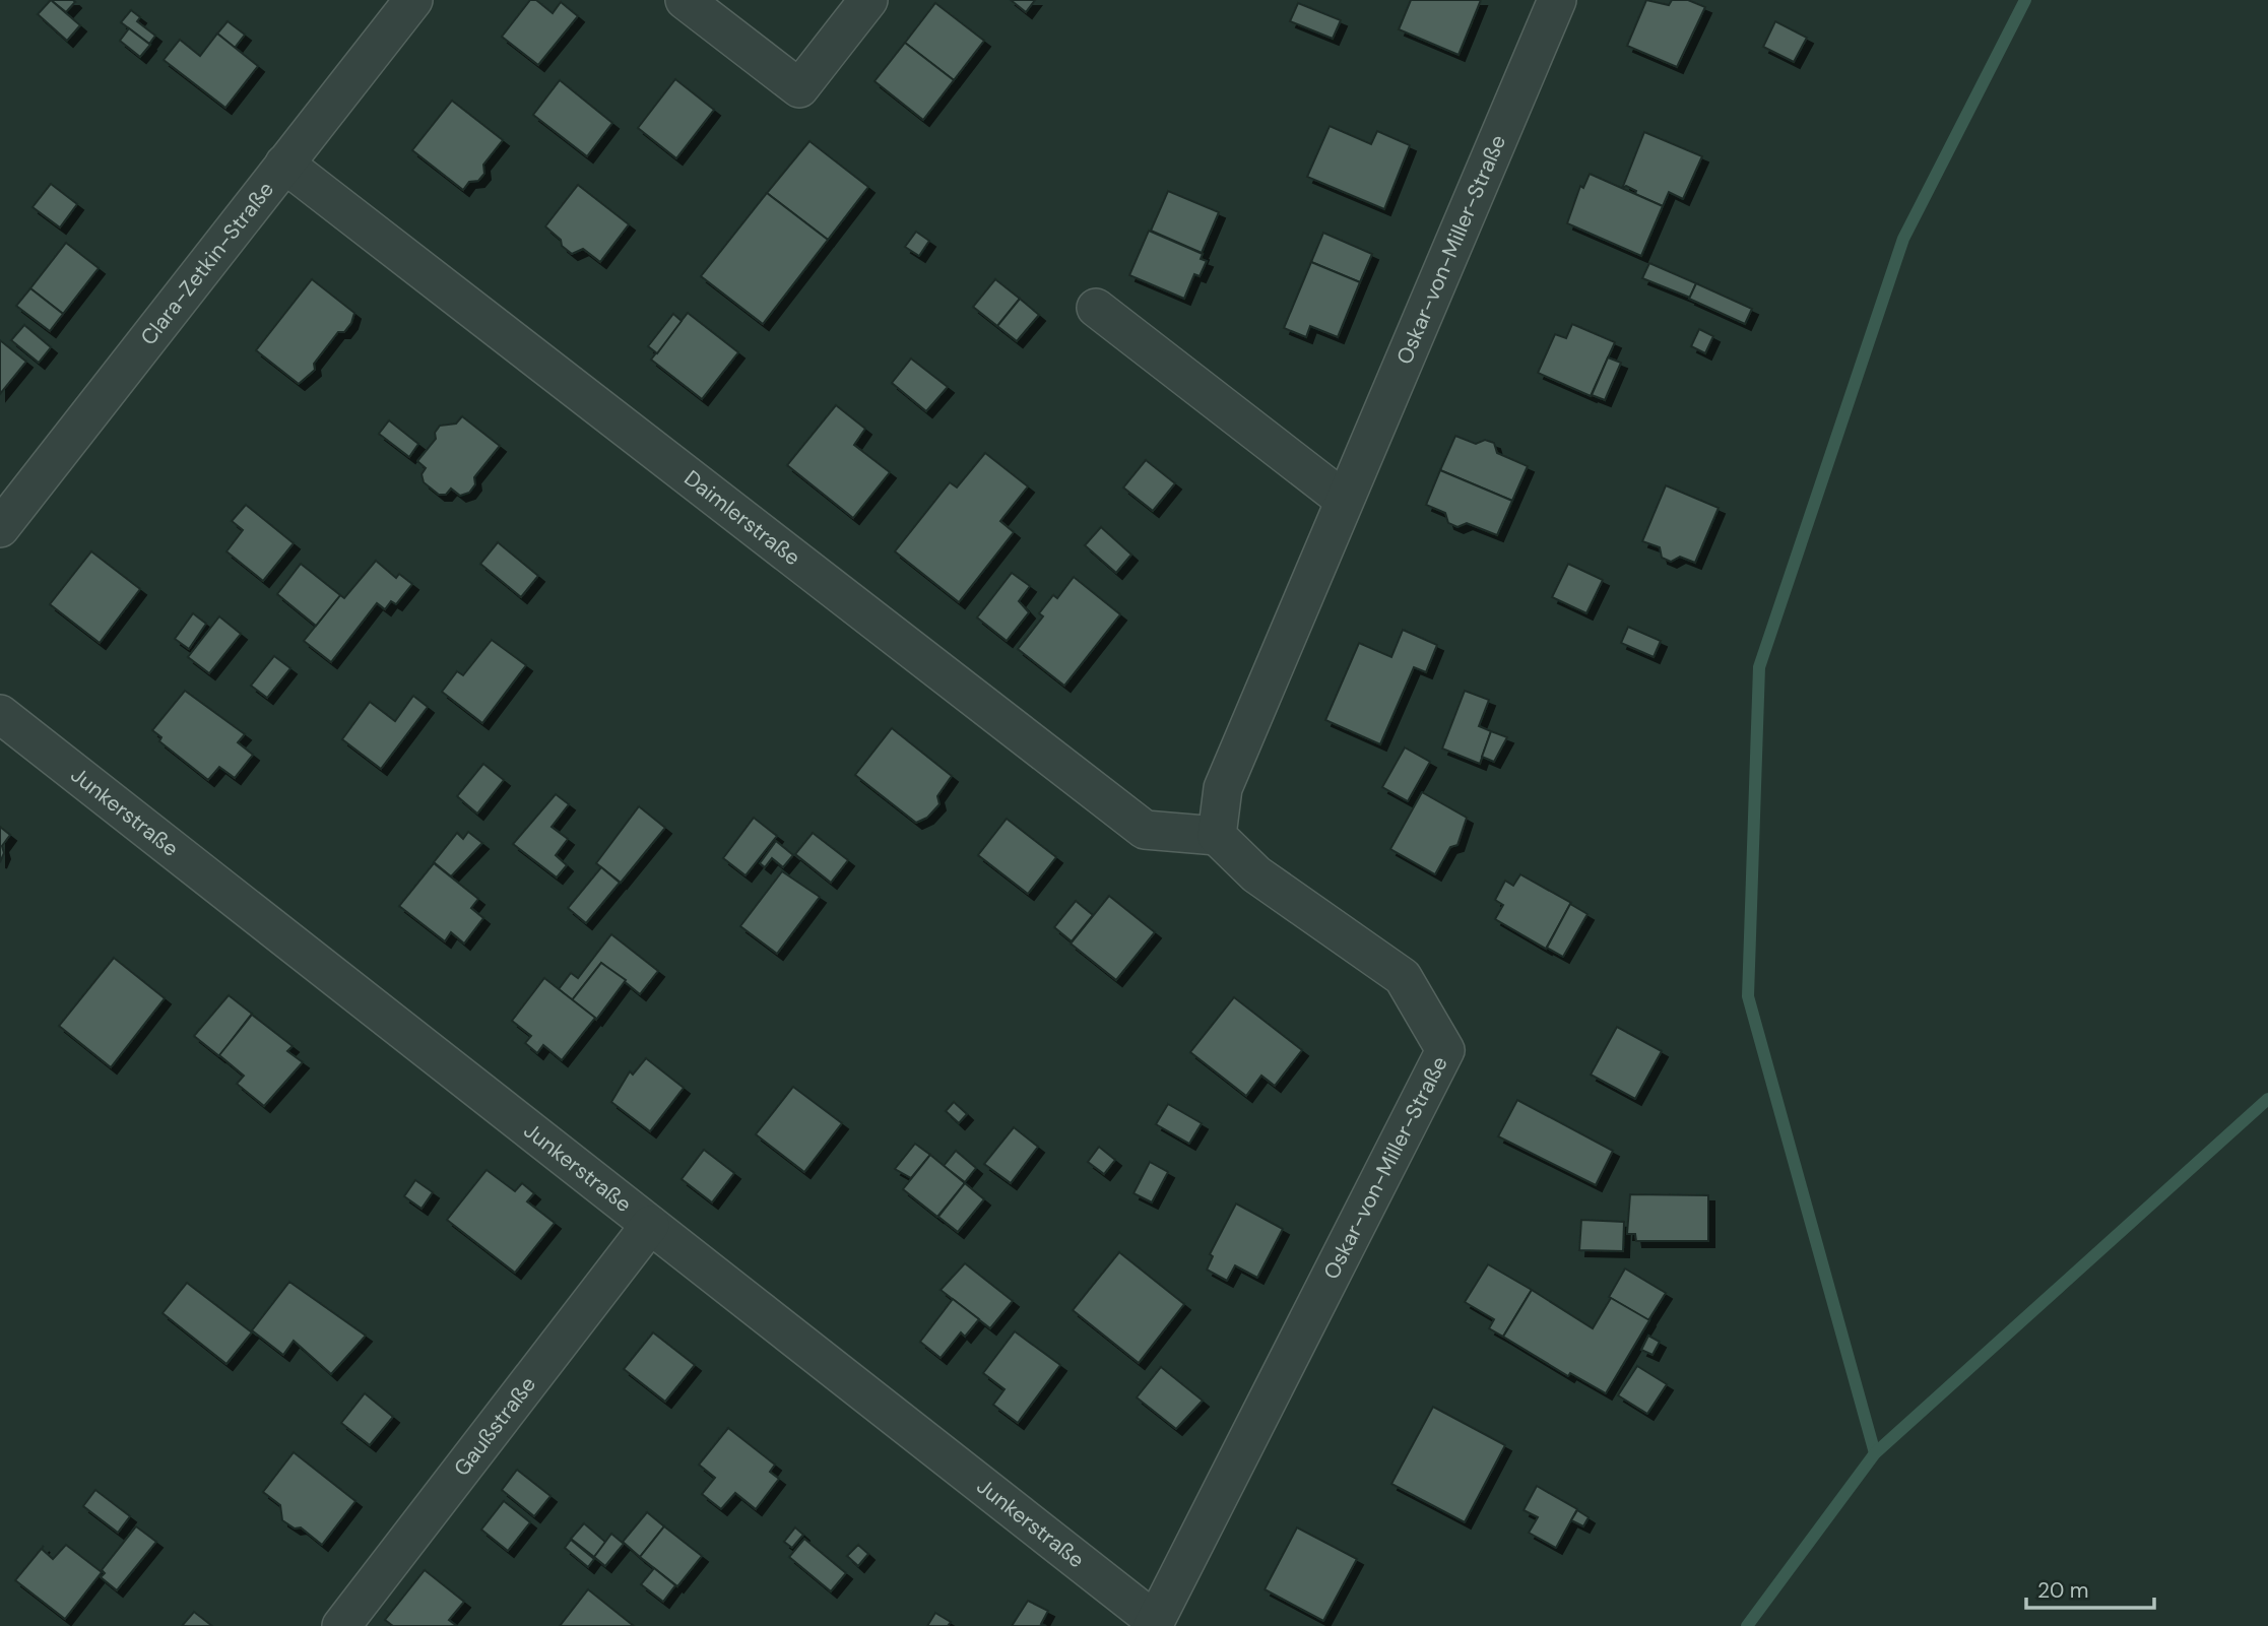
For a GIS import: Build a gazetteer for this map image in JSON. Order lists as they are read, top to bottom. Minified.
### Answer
{"streets":{"street":["Oskar-von-Miller-Straße","Clara-Zetkin-Straße","Daimlerstraße","Junkerstraße","Gaußstraße"]},"crossings":[["Oskar-von-Miller-Straße","Daimlerstraße"],["Oskar-von-Miller-Straße","Junkerstraße"],["Clara-Zetkin-Straße","Daimlerstraße"],["Junkerstraße","Gaußstraße"]],"scale_bar":"20 m"}
